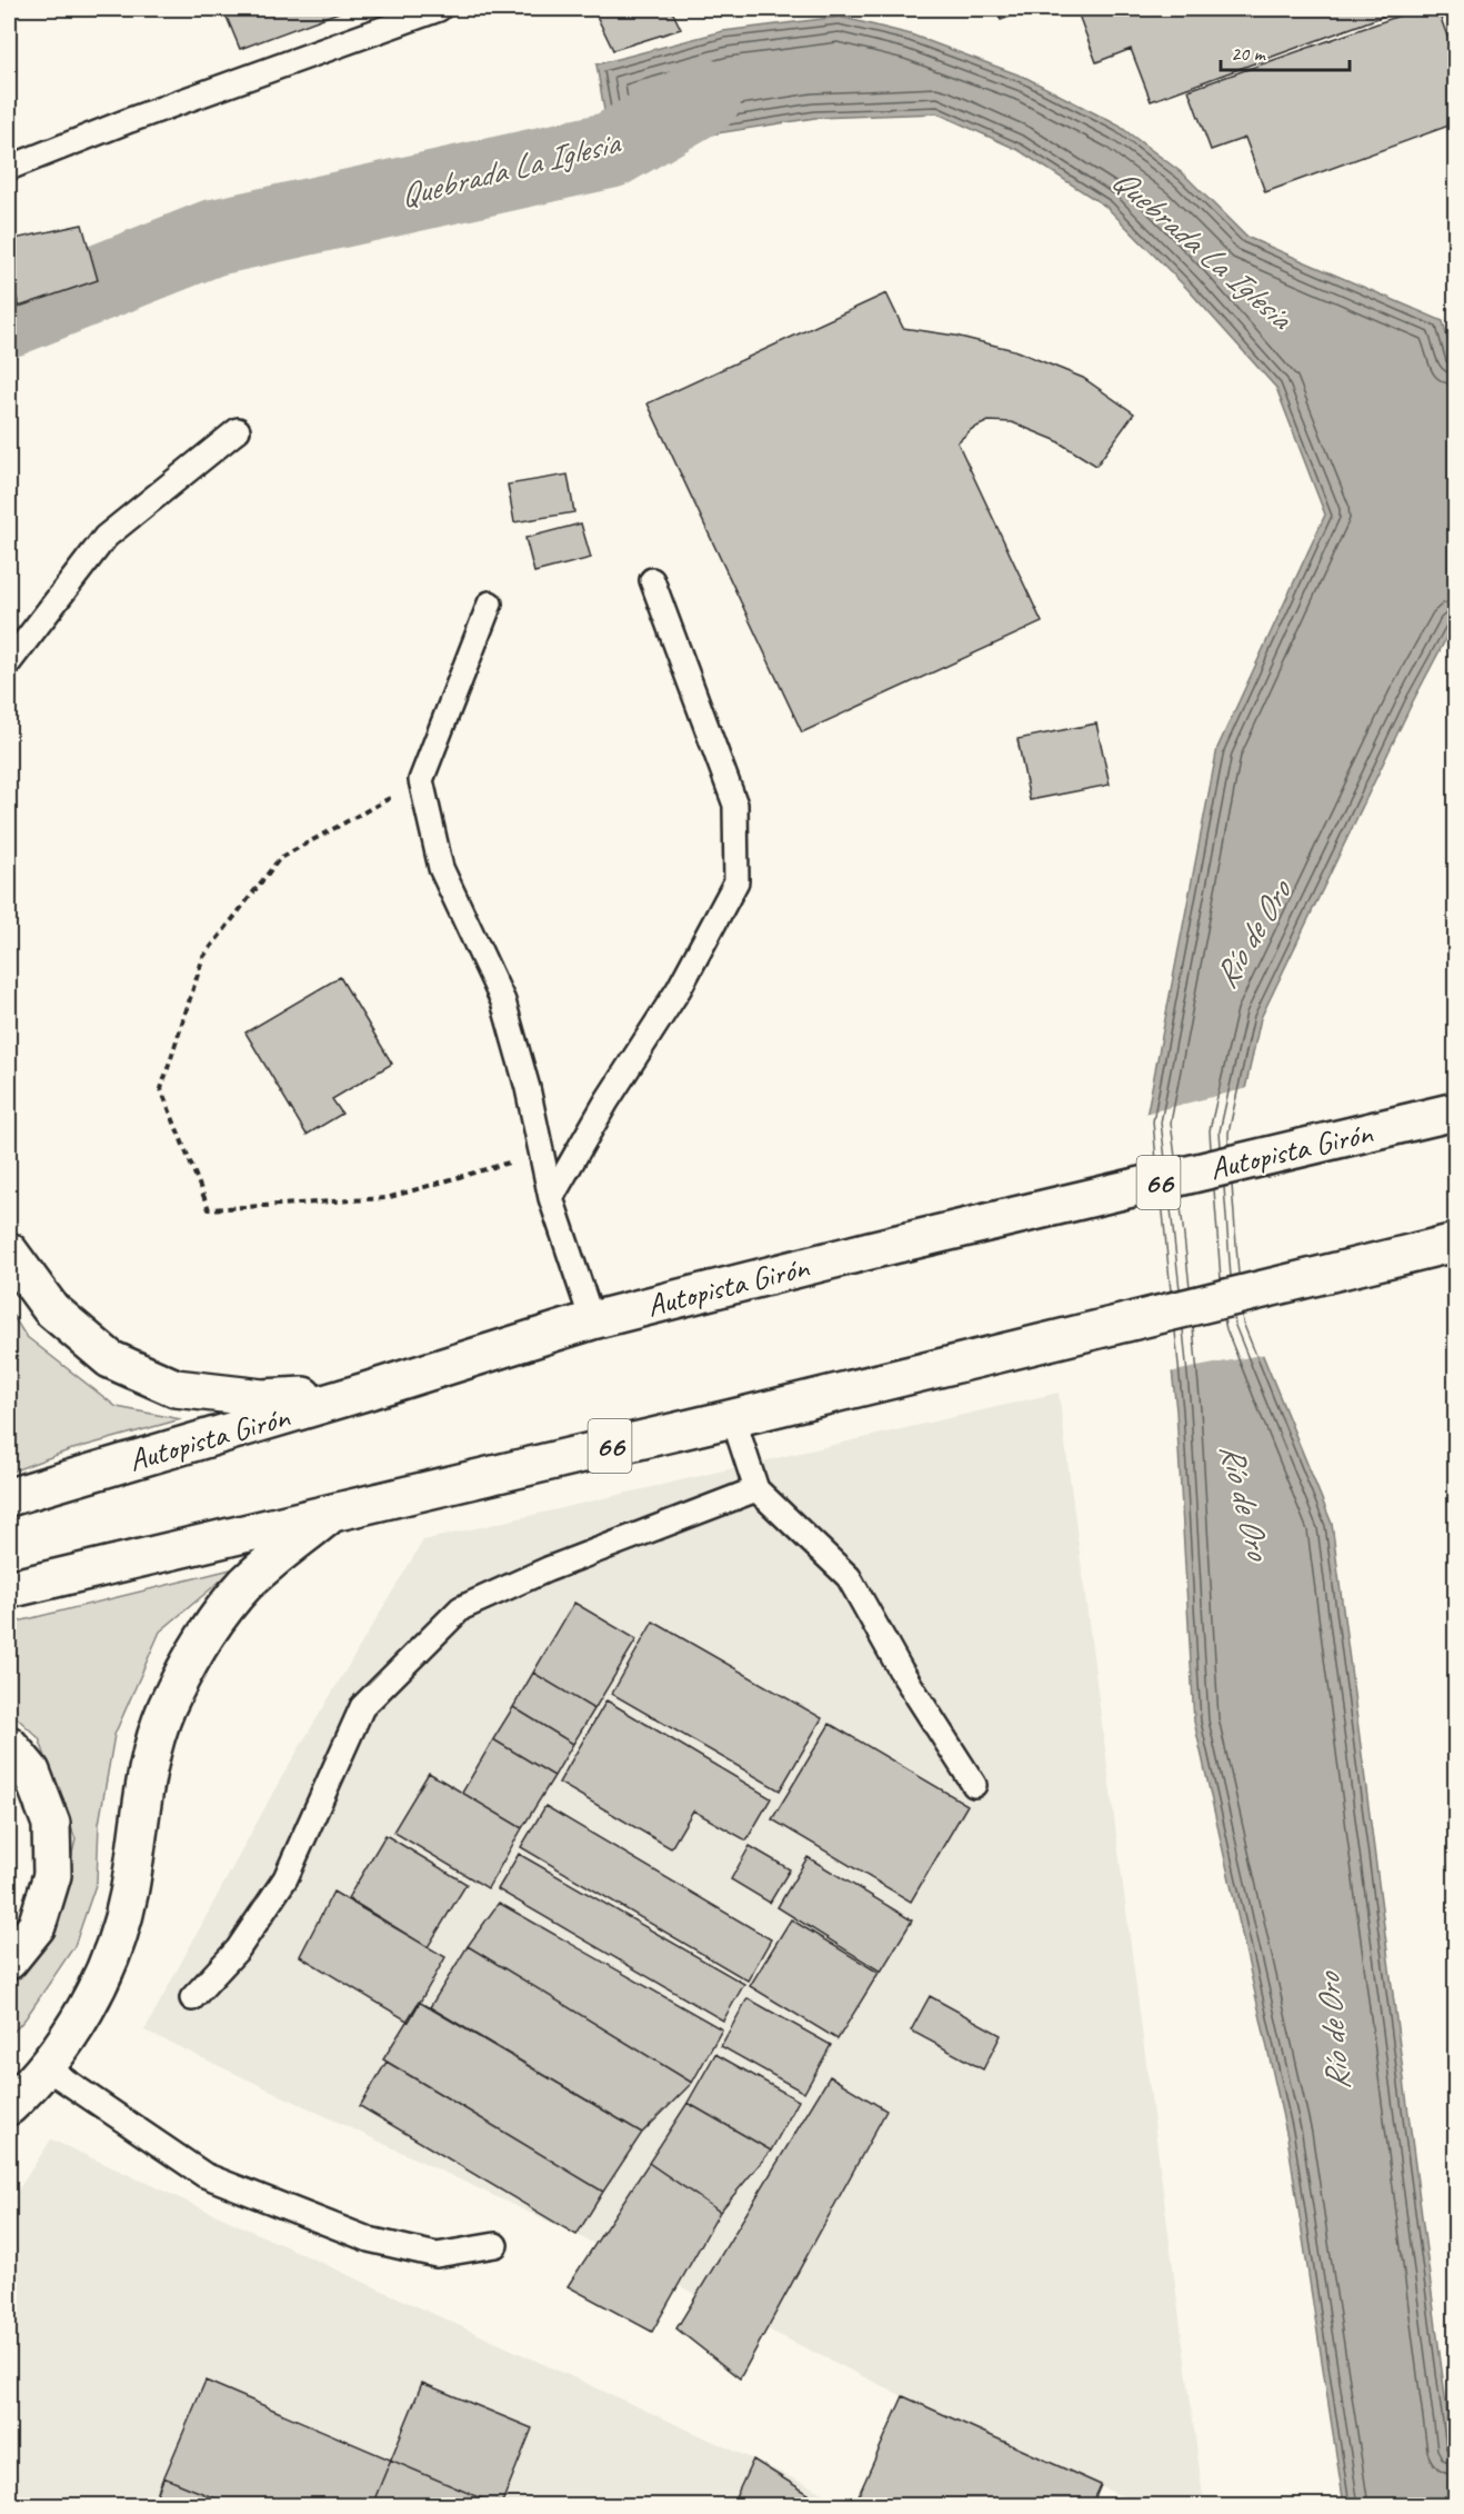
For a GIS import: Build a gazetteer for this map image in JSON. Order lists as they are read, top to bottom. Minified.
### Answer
{"streets":{"highway":["Autopista Girón","66"]},"water":["Quebrada La Iglesia","Río de Oro"],"scale_bar":"20 m"}
